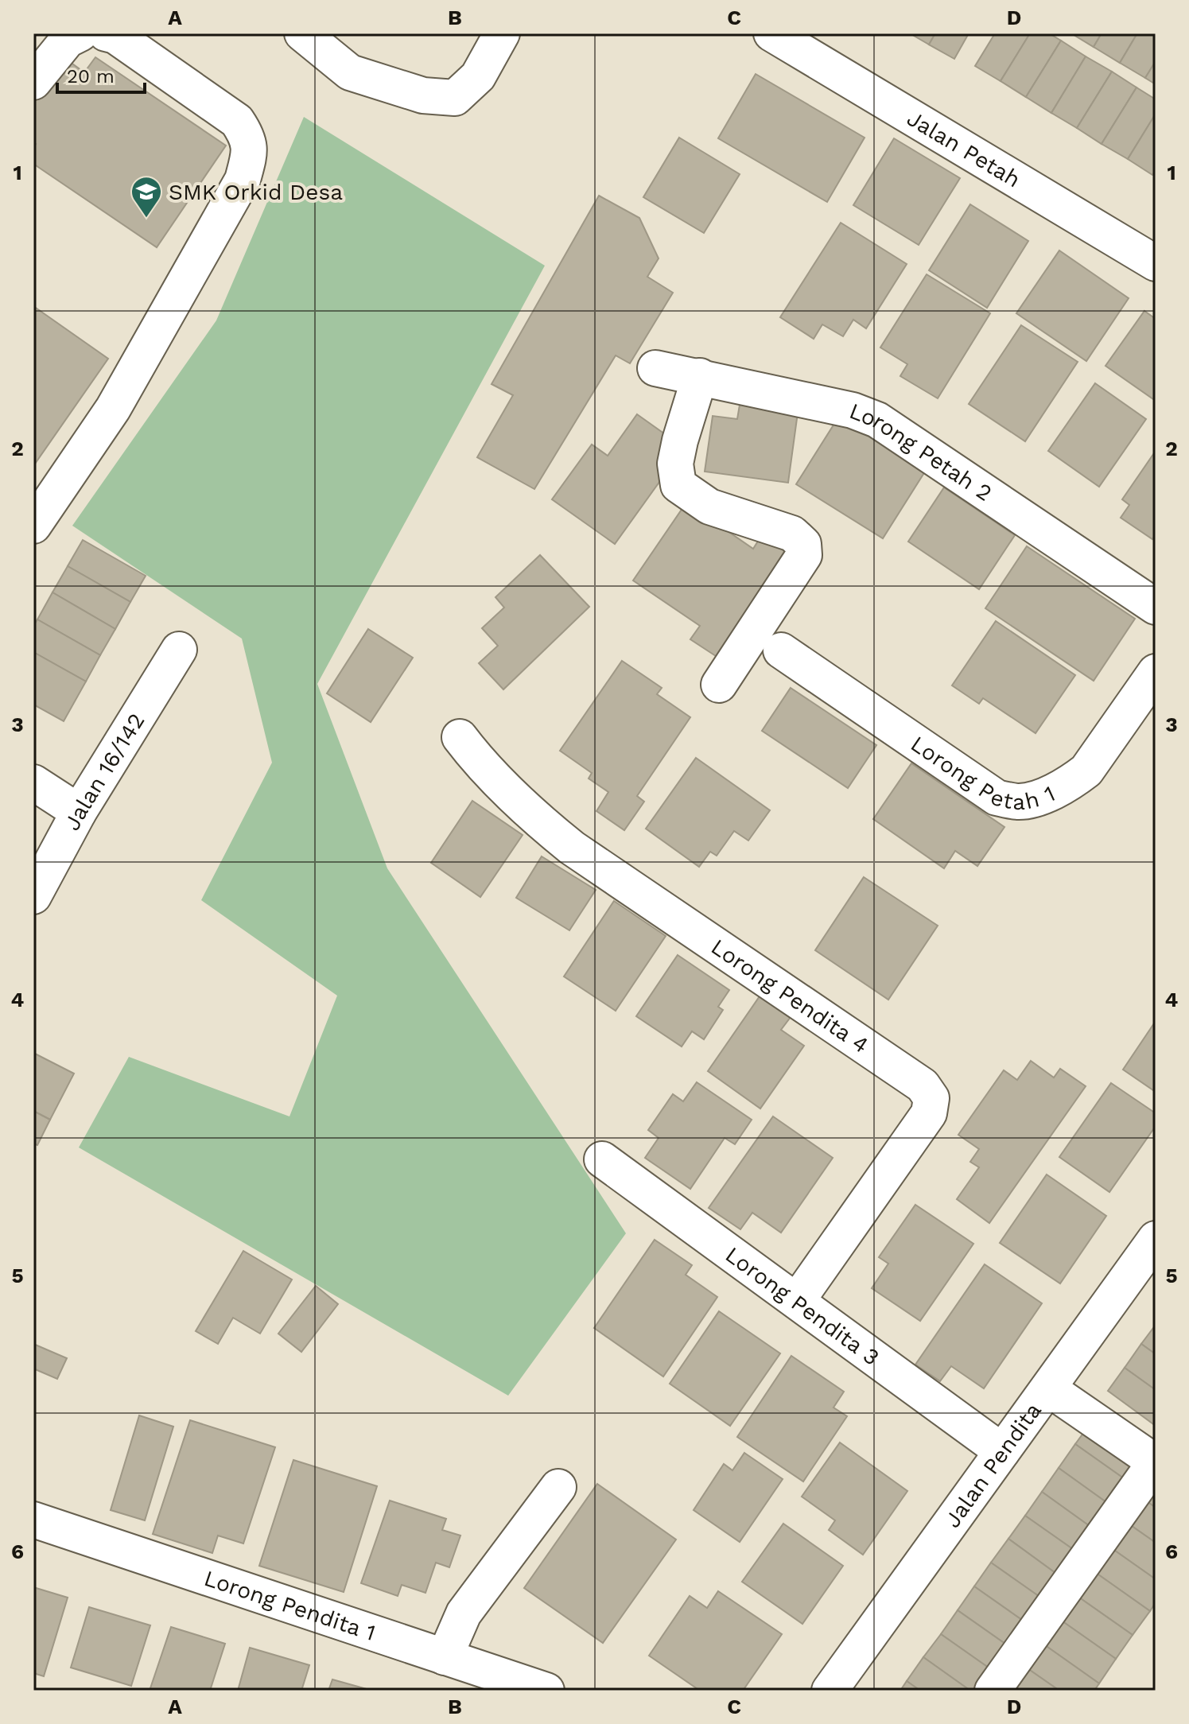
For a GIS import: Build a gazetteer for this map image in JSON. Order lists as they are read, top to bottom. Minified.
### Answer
{"streets":{"street":["Jalan Petah","Lorong Petah 2","Lorong Petah 1","Jalan 16/142","Lorong Pendita 4","Lorong Pendita 3","Jalan Pendita","Lorong Pendita 1"]},"crossings":[["Lorong Pendita 4","Lorong Pendita 3"],["Lorong Pendita 3","Jalan Pendita"]],"places":{"school or university":["SMK Orkid Desa"]},"scale_bar":"20 m","grid":{"columns":["A","B","C","D"],"rows":["1","2","3","4","5","6"]}}
